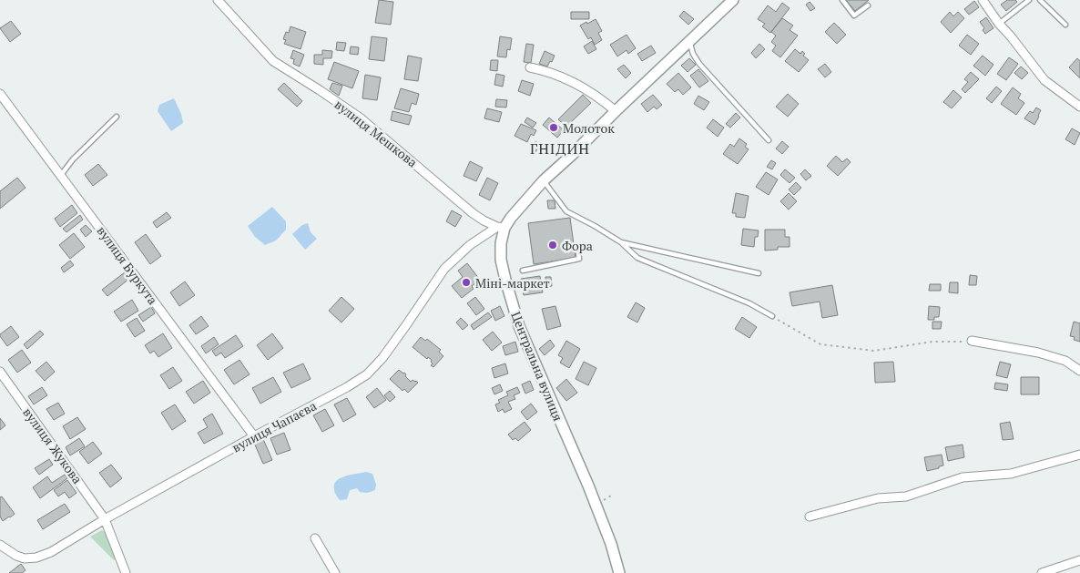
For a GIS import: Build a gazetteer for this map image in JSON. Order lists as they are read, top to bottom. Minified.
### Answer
{"streets":{"street":["вулиця Мешкова","вулиця Буркута","Центральна вулиця","вулиця Чапаєва","вулиця Жукова"]},"crossings":[["вулиця Мешкова","Центральна вулиця"],["вулиця Мешкова","вулиця Чапаєва"],["вулиця Буркута","вулиця Чапаєва"],["Центральна вулиця","вулиця Чапаєва"],["вулиця Чапаєва","вулиця Жукова"]],"districts":["ГНІДИН"],"places":["Молоток","Фора","Міні-маркет"]}
